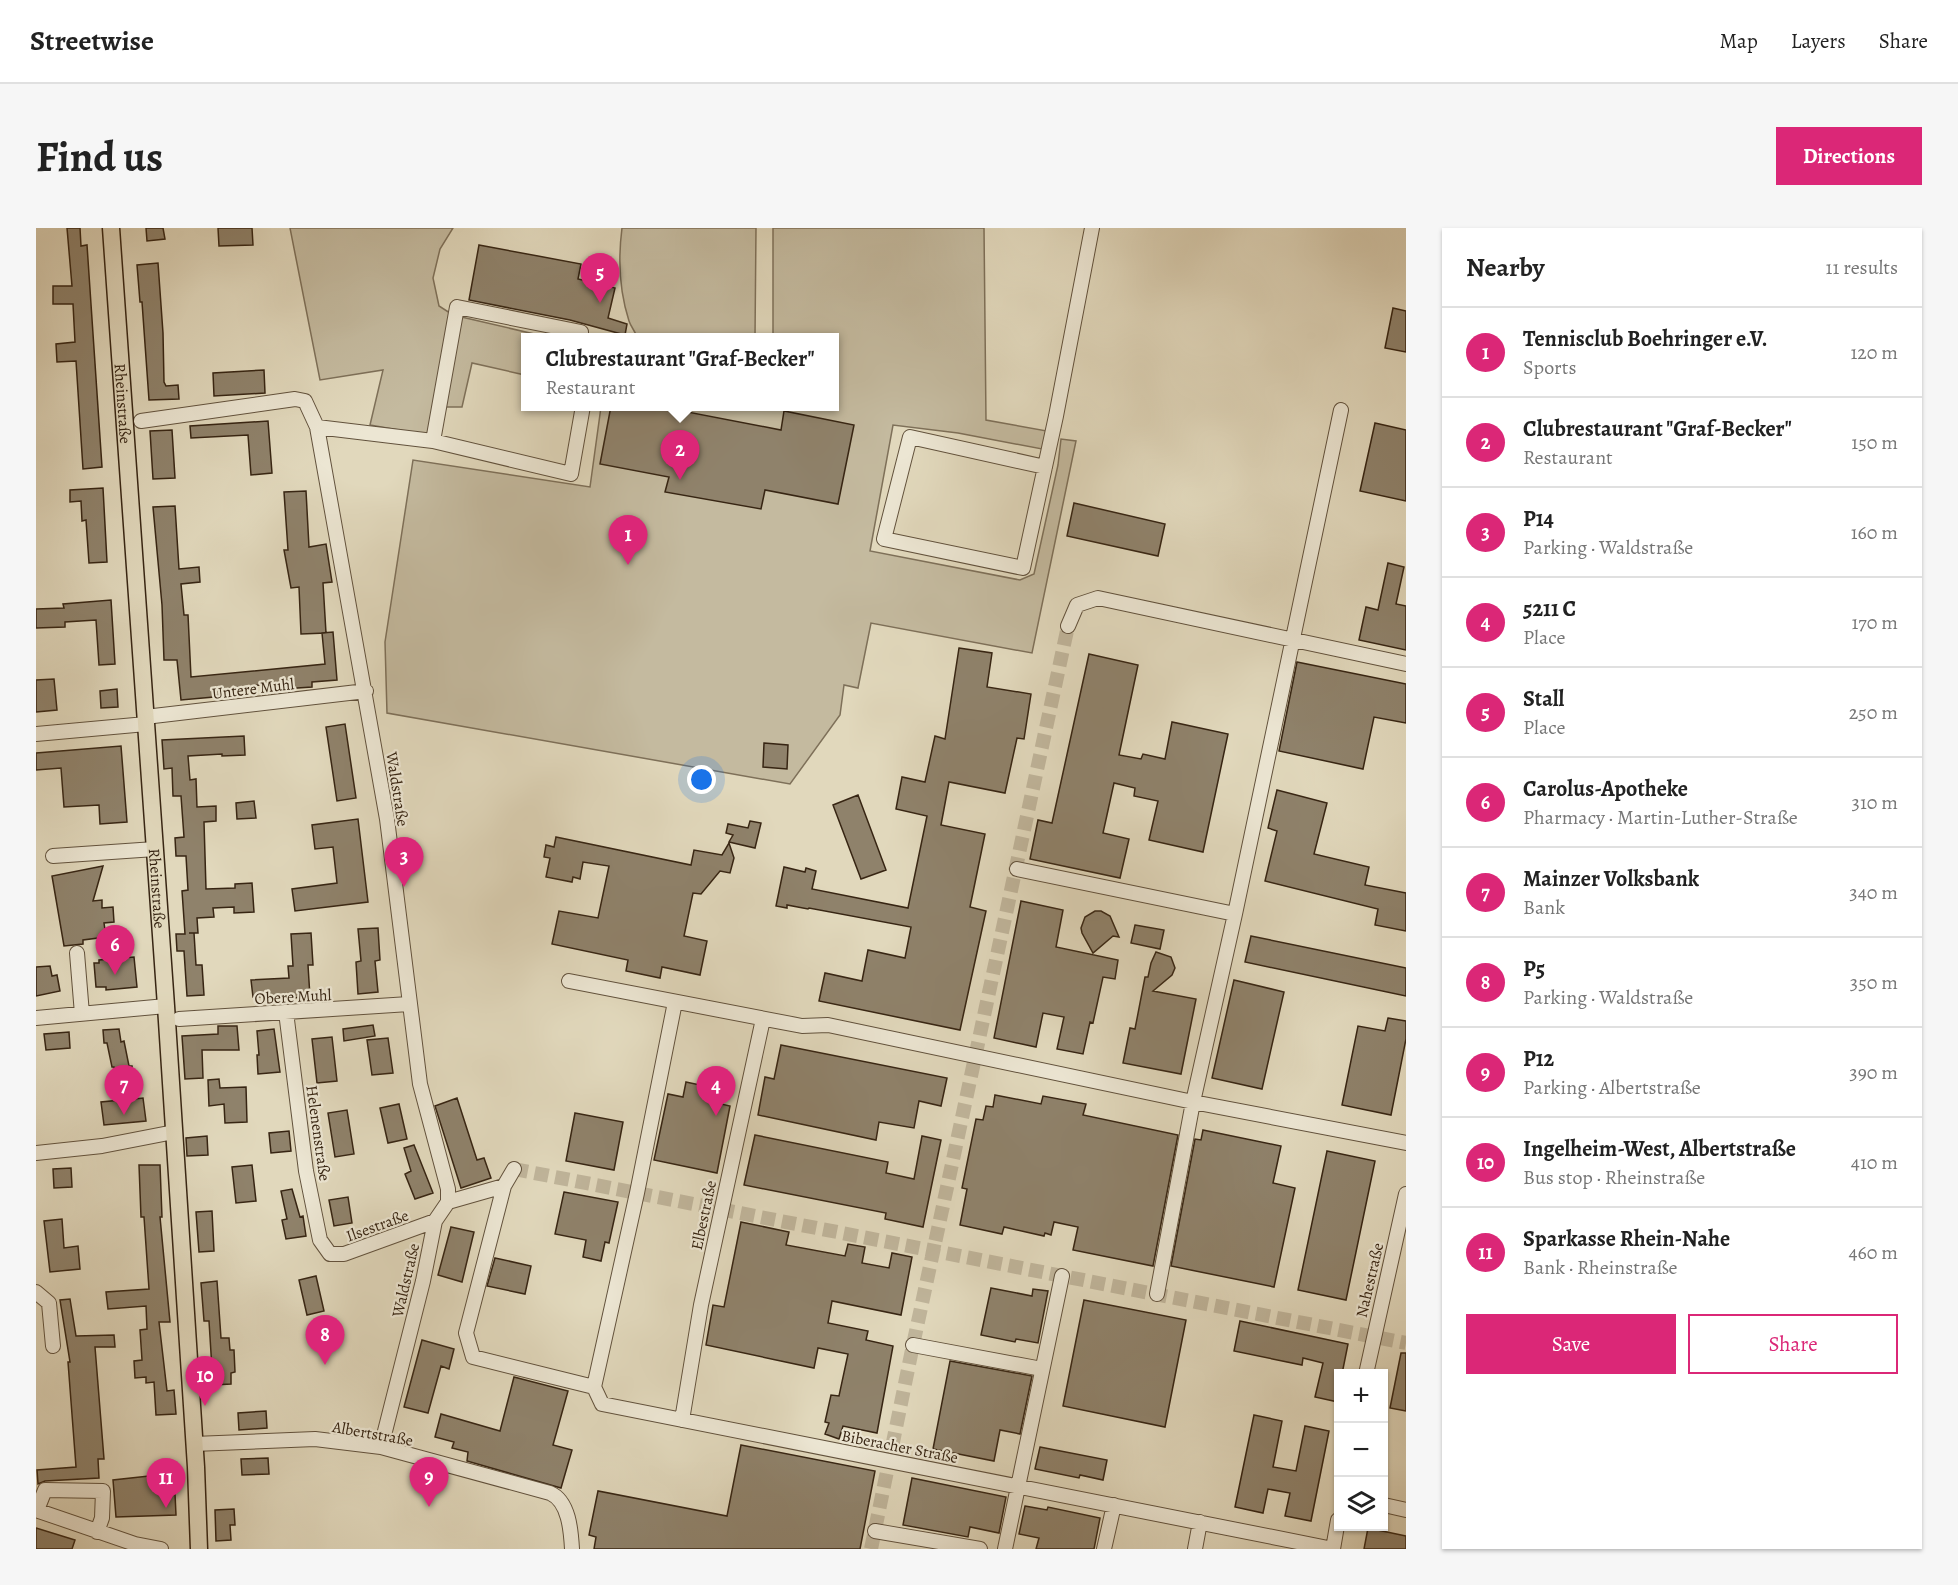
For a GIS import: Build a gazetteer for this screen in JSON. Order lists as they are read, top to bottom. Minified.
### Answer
{"streets":{"main road":["Rheinstraße"],"street":["Untere Muhl","Waldstraße","Obere Muhl","Helenenstraße","Elbestraße","Ilsestraße","Nahestraße","Albertstraße","Biberacher Straße"]},"crossings":[["Rheinstraße","Untere Muhl"],["Rheinstraße","Albertstraße"],["Untere Muhl","Waldstraße"],["Waldstraße","Obere Muhl"],["Waldstraße","Ilsestraße"],["Waldstraße","Albertstraße"],["Obere Muhl","Helenenstraße"],["Helenenstraße","Ilsestraße"],["Elbestraße","Biberacher Straße"]],"page":{"header":"Streetwise","nav":["Map","Layers","Share"],"buttons":["Directions",["Save","Share"]],"title":"Find us","heading":["Nearby","11 results"],"pins":["5","2","1","3","6","7","4","8","10","9","11"],"list":[{"mark":"1","name":"Tennisclub Boehringer e.V.","note":"Sports","value":"120 m"},{"mark":"2","name":"Clubrestaurant \"Graf-Becker\"","note":"Restaurant","value":"150 m"},{"mark":"3","name":"P14","note":"Parking · Waldstraße","value":"160 m"},{"mark":"4","name":"5211 C","note":"Place","value":"170 m"},{"mark":"5","name":"Stall","note":"Place","value":"250 m"},{"mark":"6","name":"Carolus-Apotheke","note":"Pharmacy · Martin-Luther-Straße","value":"310 m"},{"mark":"7","name":"Mainzer Volksbank","note":"Bank","value":"340 m"},{"mark":"8","name":"P5","note":"Parking · Waldstraße","value":"350 m"},{"mark":"9","name":"P12","note":"Parking · Albertstraße","value":"390 m"},{"mark":"10","name":"Ingelheim-West, Albertstraße","note":"Bus stop · Rheinstraße","value":"410 m"},{"mark":"11","name":"Sparkasse Rhein-Nahe","note":"Bank · Rheinstraße","value":"460 m"}],"popup":["Clubrestaurant \"Graf-Becker\"","Restaurant"],"map_buttons":["+","−"]}}
